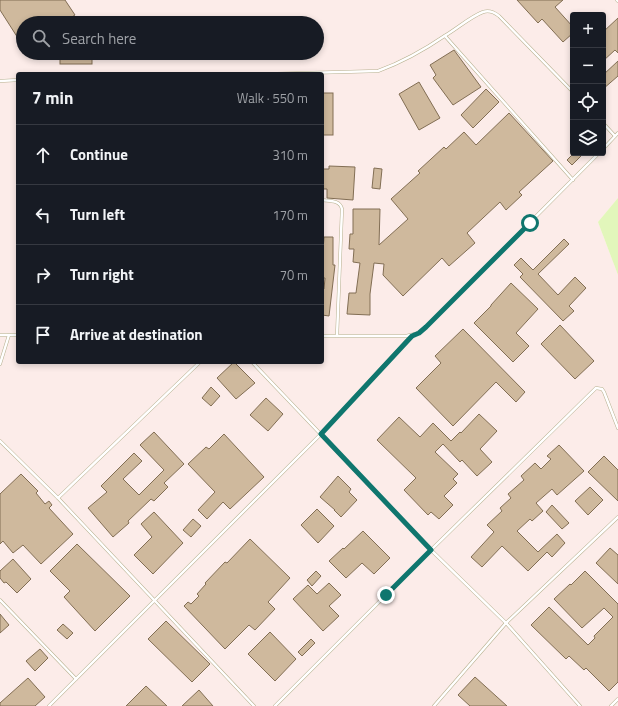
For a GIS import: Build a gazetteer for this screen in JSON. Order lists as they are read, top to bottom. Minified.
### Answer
{"page":{"map_buttons":["+","−"],"search":"Search here","heading":["7 min","Walk · 550 m"],"list":[["Continue","310 m"],["Turn left","170 m"],["Turn right","70 m"],"Arrive at destination"]}}
